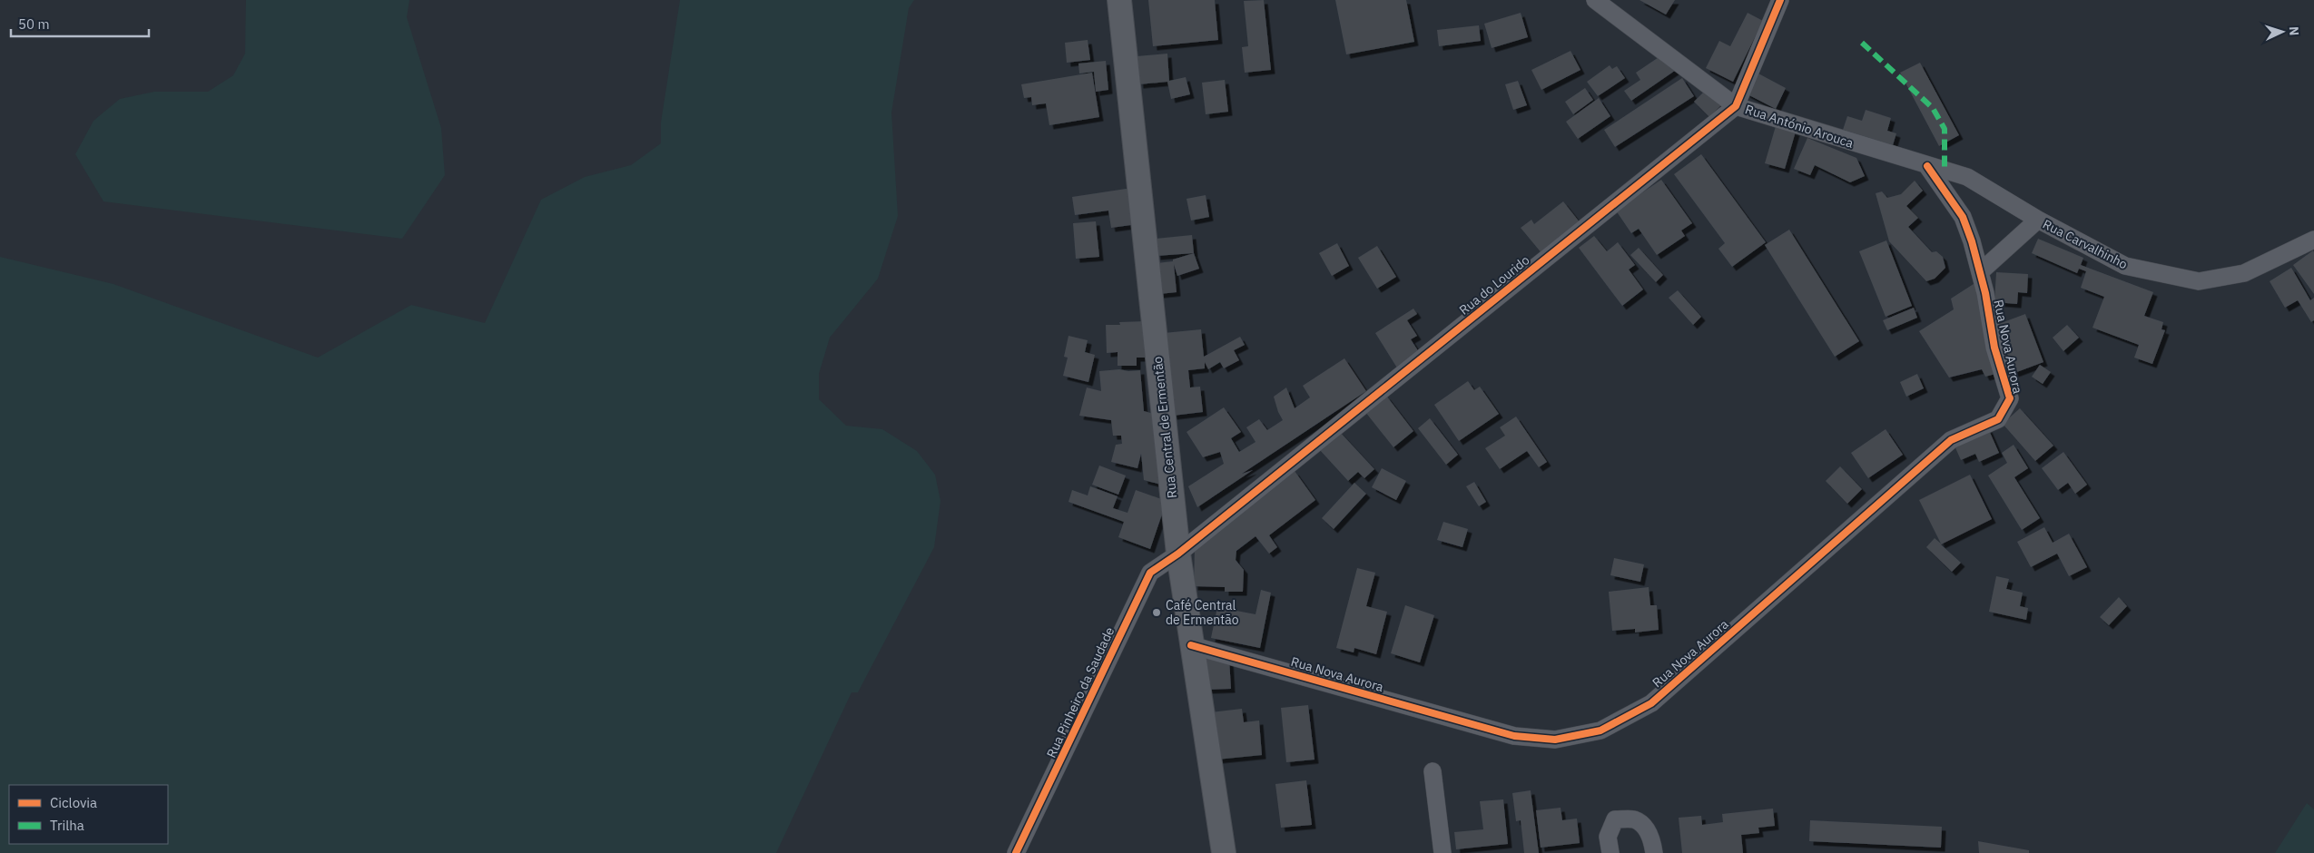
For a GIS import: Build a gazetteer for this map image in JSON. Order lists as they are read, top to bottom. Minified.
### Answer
{"streets":{"street":["Rua António Arouca","Rua Carvalhinho","Rua do Lourido","Rua Nova Aurora","Rua Central de Ermentão","Rua Pinheiro da Saudade"]},"crossings":[["Rua António Arouca","Rua Carvalhinho"],["Rua António Arouca","Rua do Lourido"],["Rua António Arouca","Rua Nova Aurora"],["Rua do Lourido","Rua Central de Ermentão"],["Rua do Lourido","Rua Pinheiro da Saudade"],["Rua Nova Aurora","Rua Central de Ermentão"],["Rua Central de Ermentão","Rua Pinheiro da Saudade"]],"places":["Café Central de Ermentão"],"legend":["Ciclovia","Trilha"],"scale_bar":"50 m","north":"right"}
